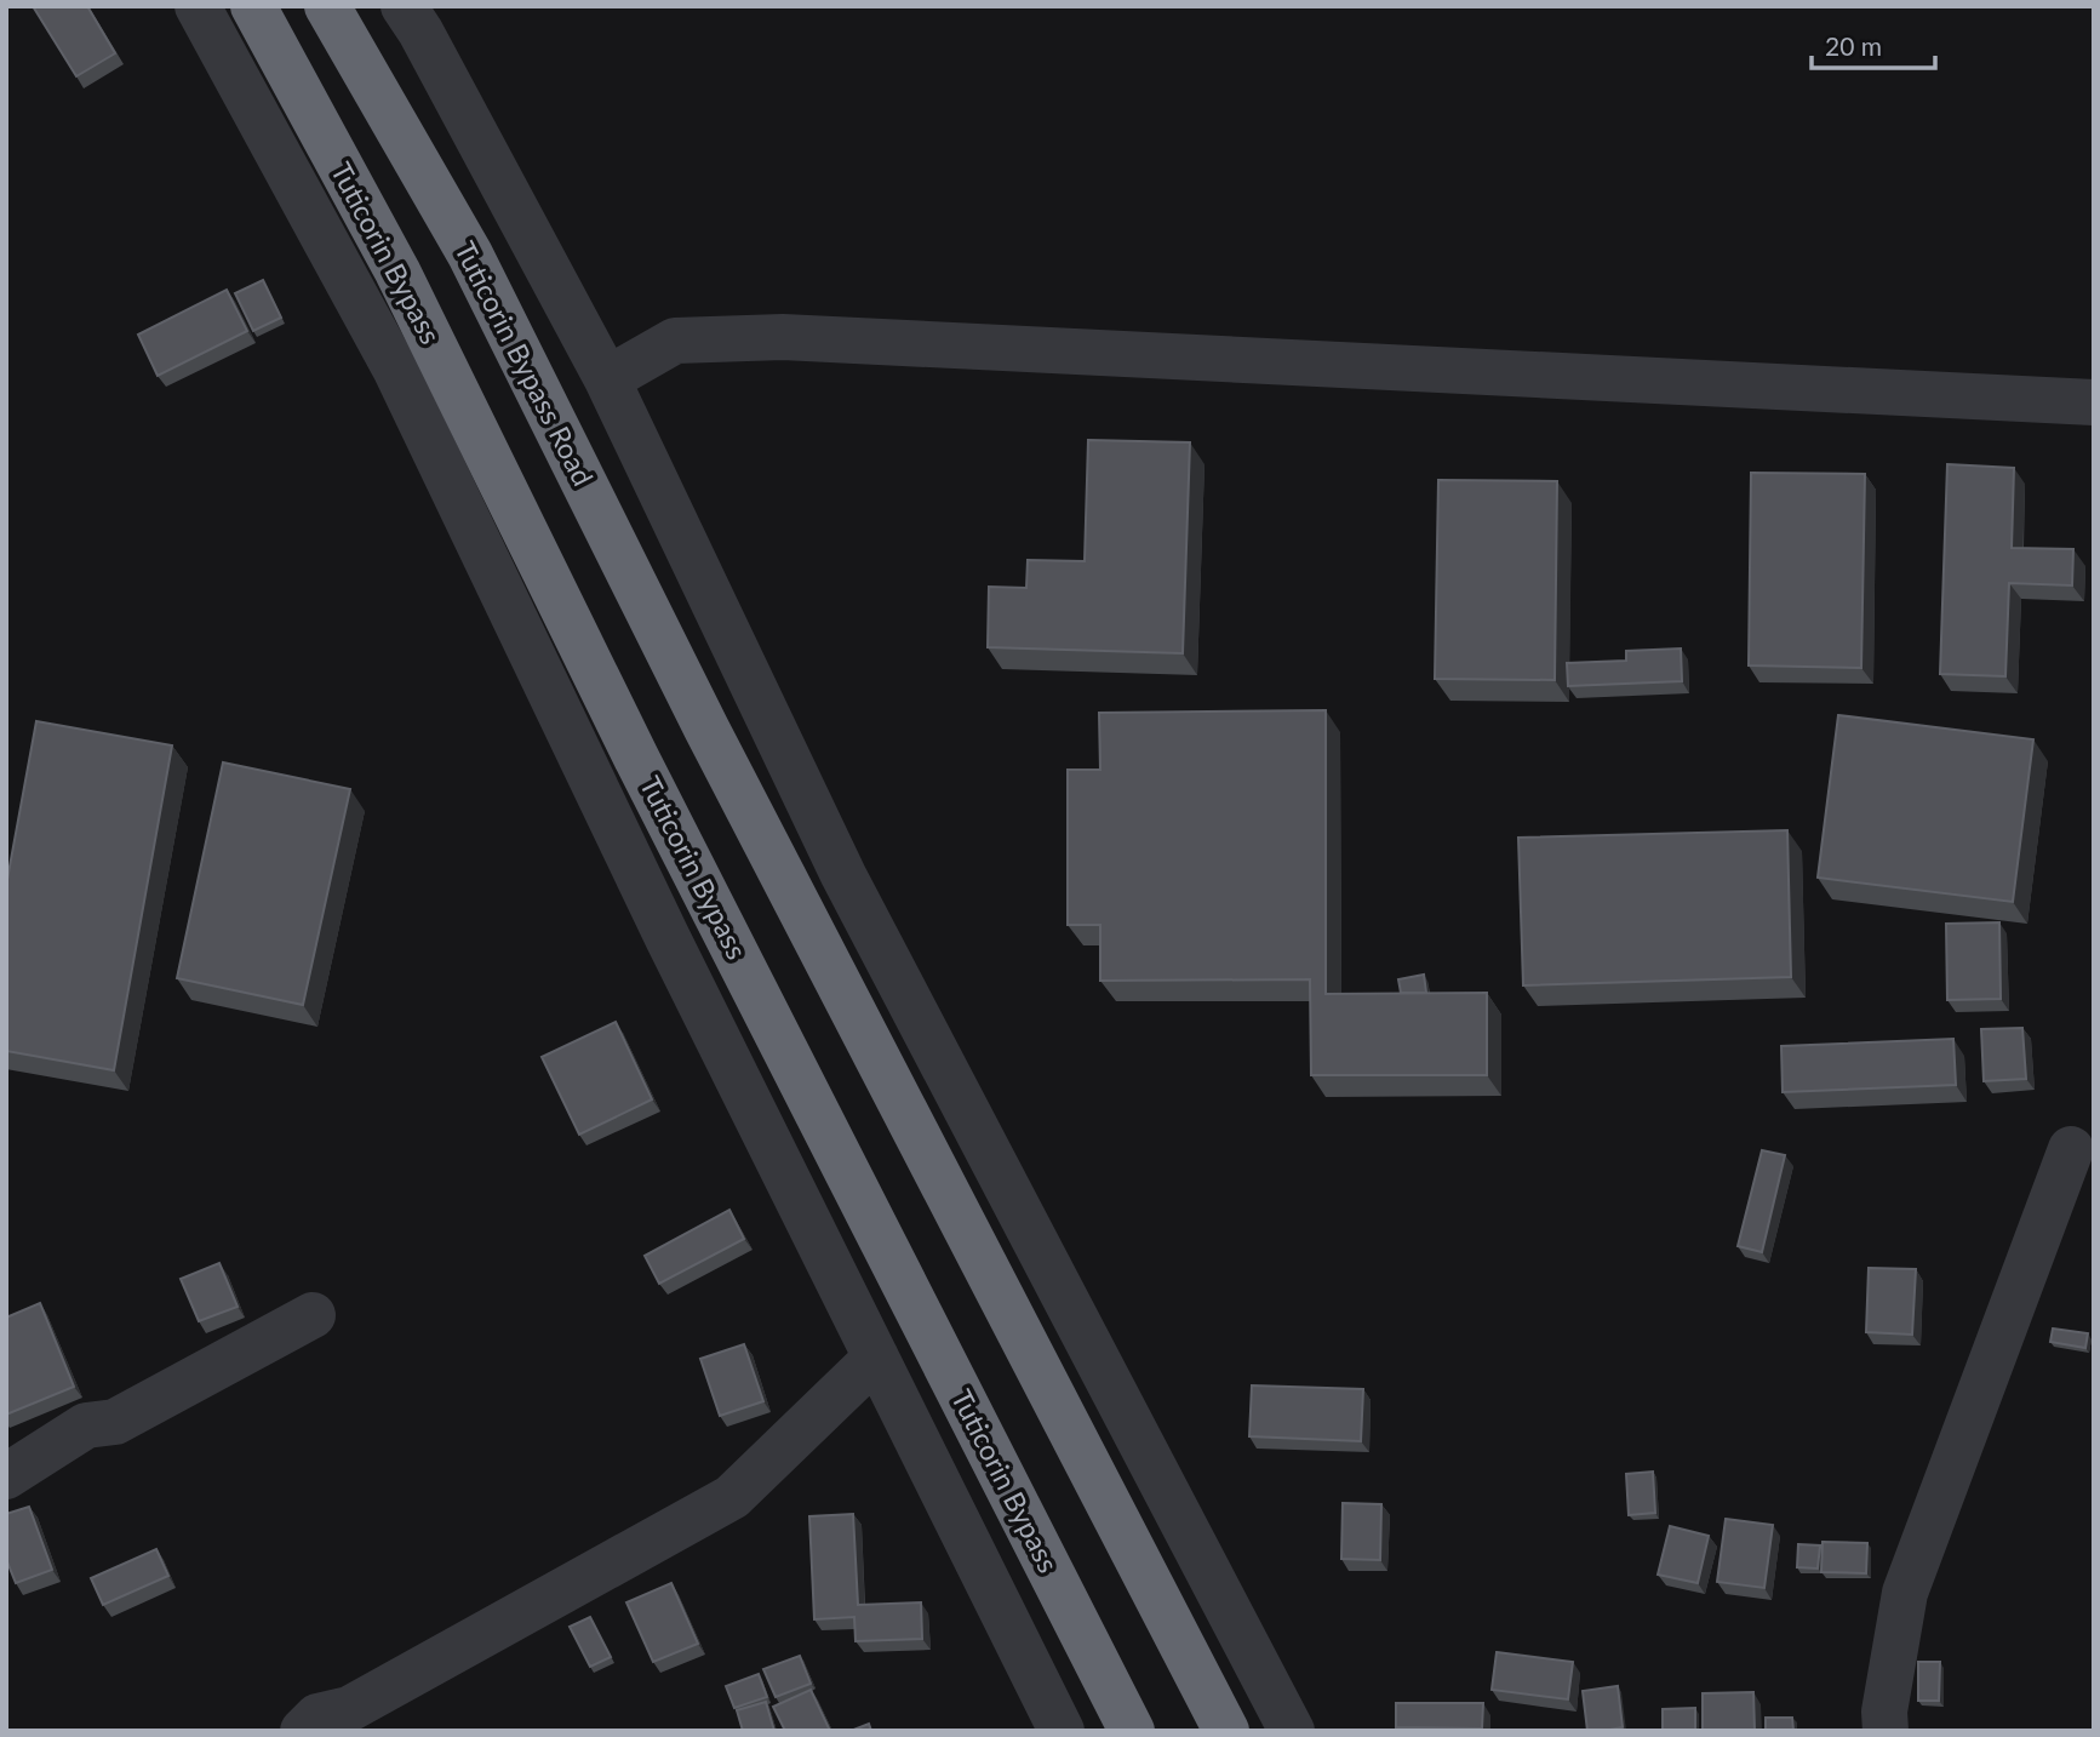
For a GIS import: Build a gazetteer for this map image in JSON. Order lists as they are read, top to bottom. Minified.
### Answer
{"streets":{"highway":["Tuticorin Bypass","Tuticorin Bypass Road"]},"scale_bar":"20 m"}
